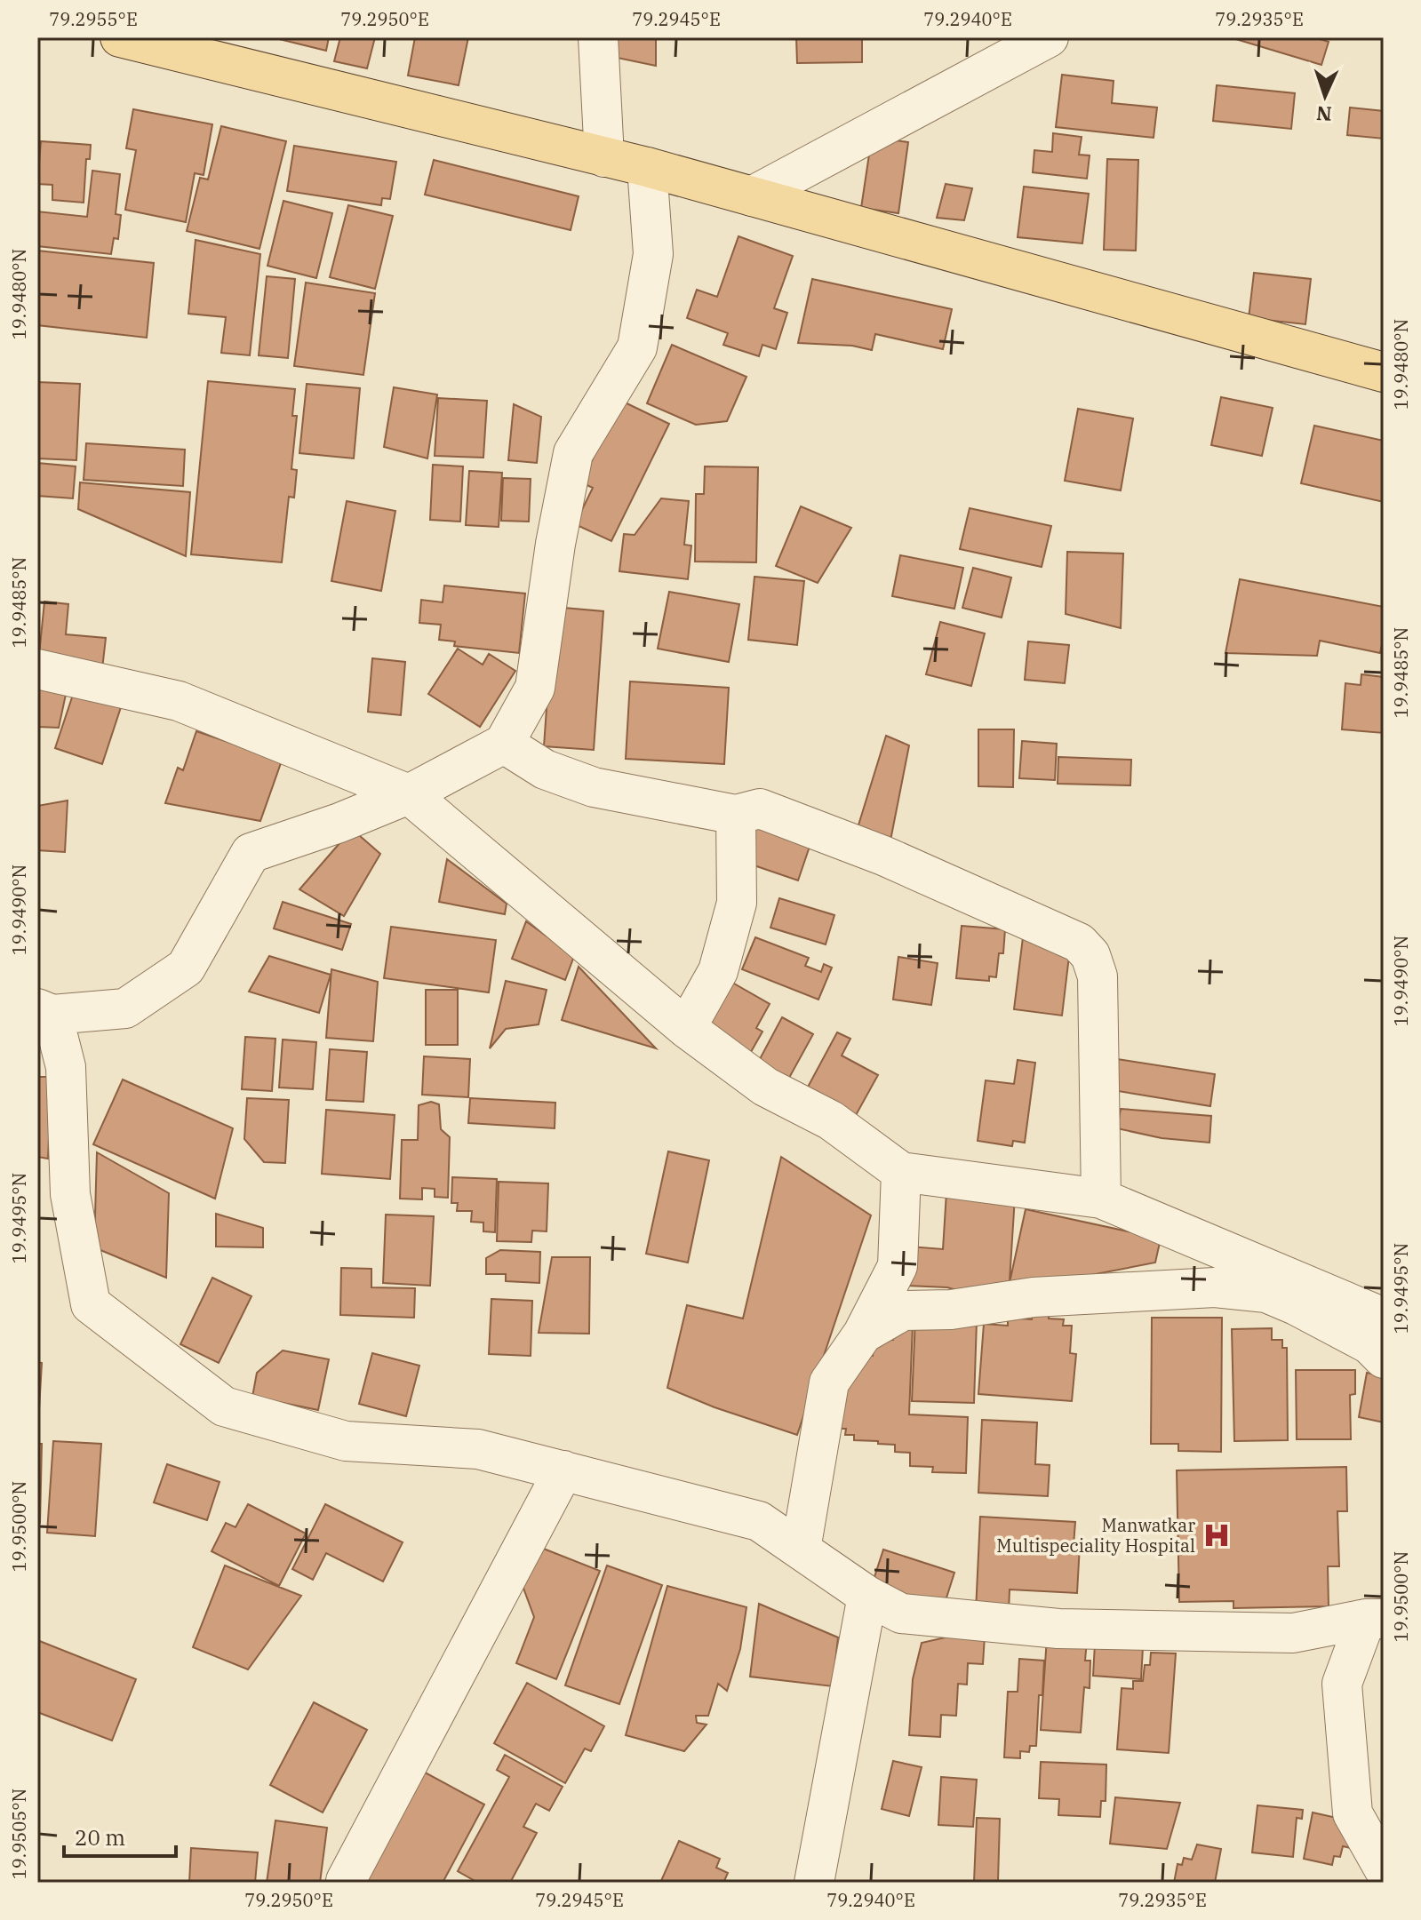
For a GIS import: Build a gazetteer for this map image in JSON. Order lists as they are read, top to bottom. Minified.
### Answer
{"places":{"hospital":["Manwatkar Multispeciality Hospital"]},"scale_bar":"20 m","north":"bottom","coordinates":["79.2955°E","79.2950°E","79.2945°E","79.2940°E","79.2935°E","19.9480°N","19.9485°N","19.9490°N","19.9495°N","19.9500°N","19.9505°N"]}
